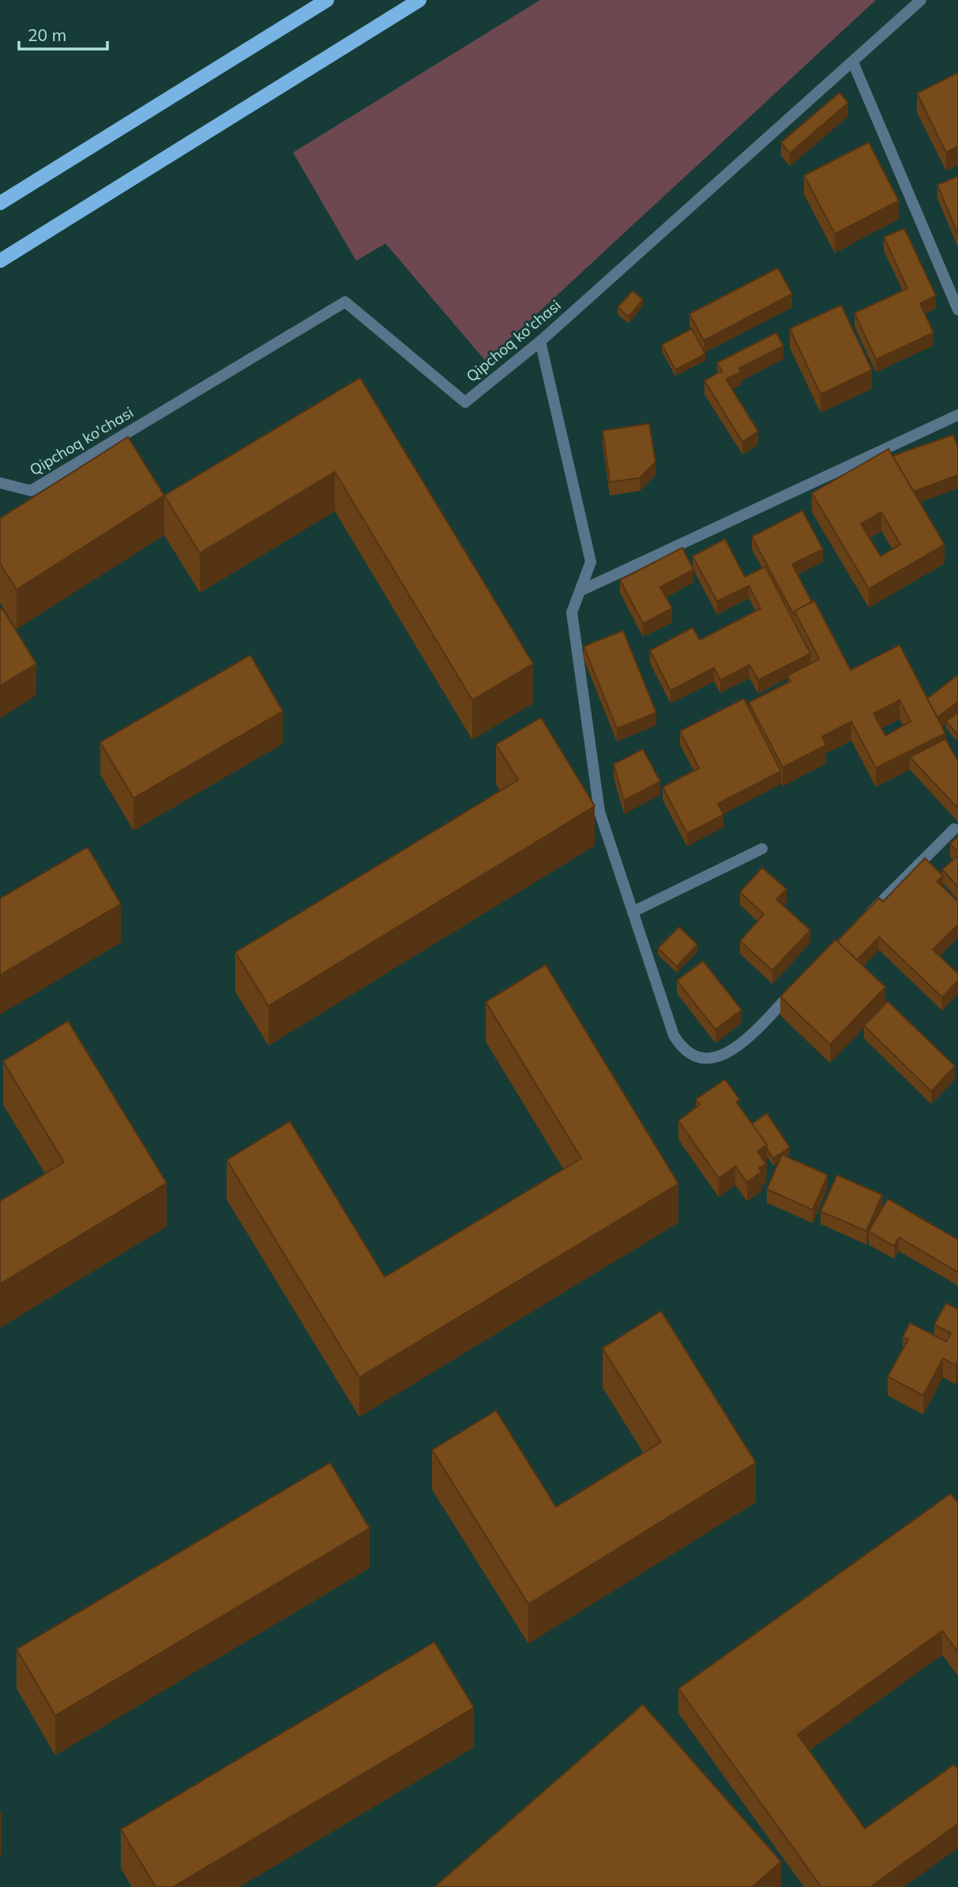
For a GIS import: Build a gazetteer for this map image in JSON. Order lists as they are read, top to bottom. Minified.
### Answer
{"streets":{"street":["Qipchoq ko'chasi"]},"scale_bar":"20 m"}
